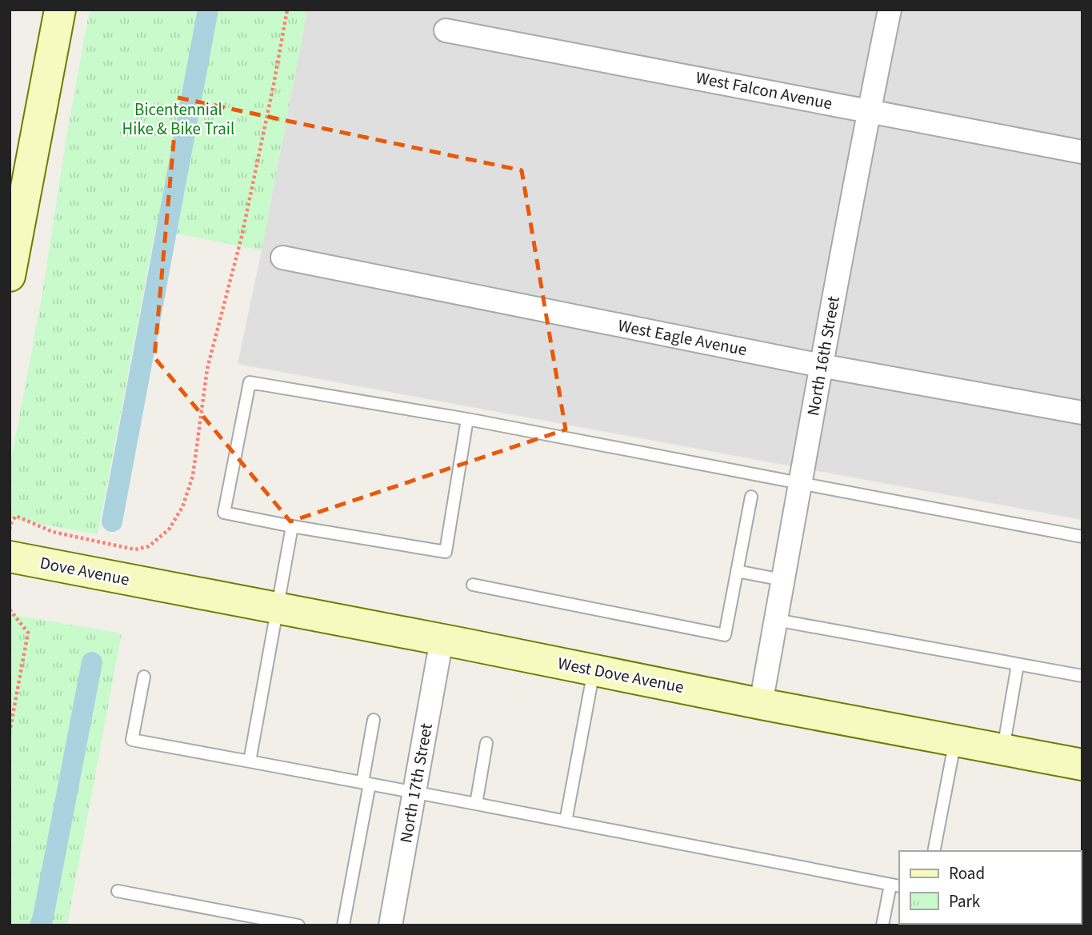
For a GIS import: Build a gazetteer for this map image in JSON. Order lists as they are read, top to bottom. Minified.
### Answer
{"streets":{"main road":["Dove Avenue","West Dove Avenue"],"street":["West Falcon Avenue","West Eagle Avenue","North 16th Street","North 17th Street"]},"crossings":[["West Falcon Avenue","North 16th Street"],["West Eagle Avenue","North 16th Street"],["North 16th Street","West Dove Avenue"],["Dove Avenue","West Dove Avenue"],["West Dove Avenue","North 17th Street"]],"parks":["Bicentennial Hike & Bike Trail"],"legend":["Road","Park"]}
